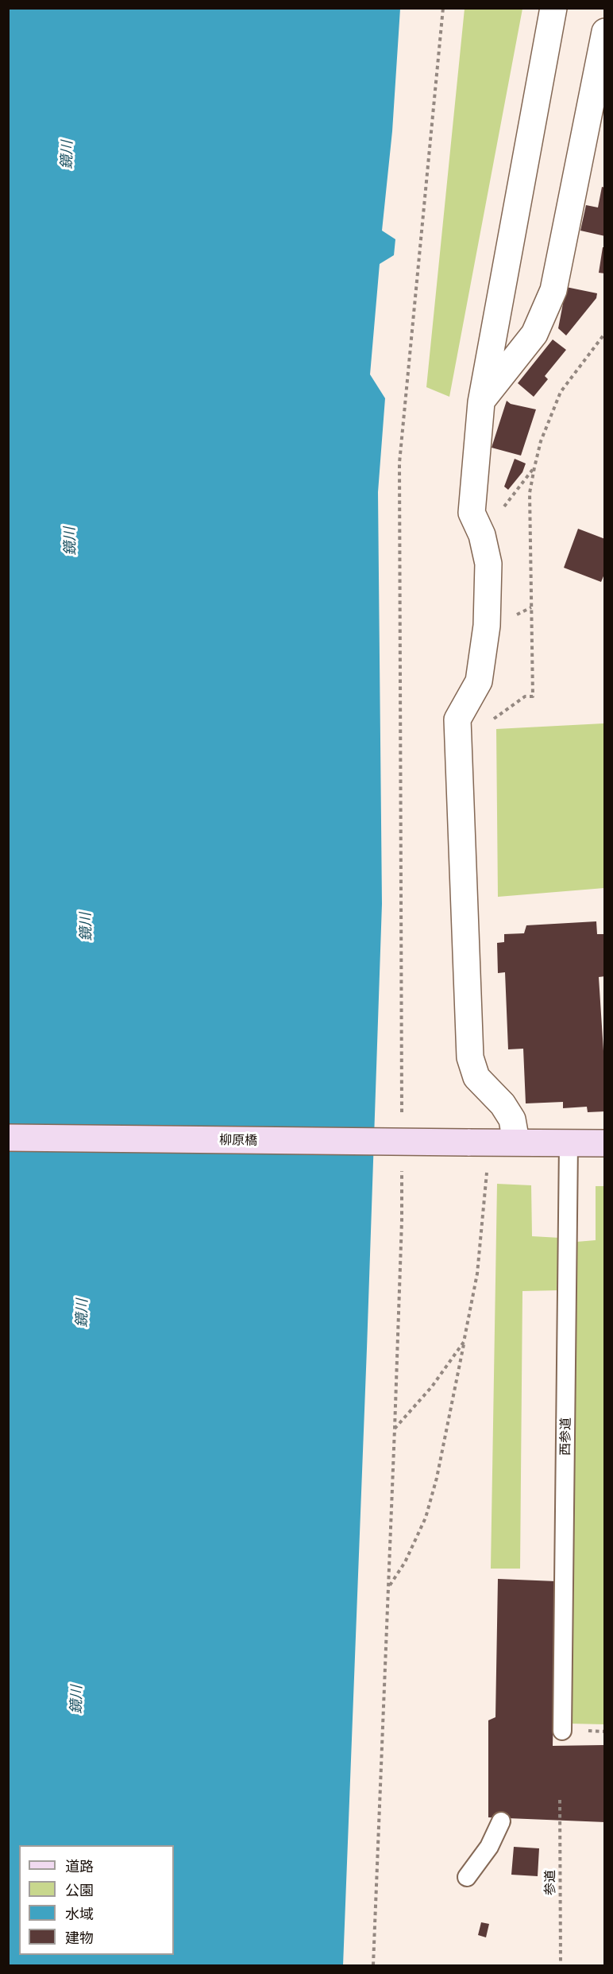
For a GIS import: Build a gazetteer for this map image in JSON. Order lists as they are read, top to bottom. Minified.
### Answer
{"streets":{"street":["柳原橋"],"lane":["西参道"],"path":["参道"]},"crossings":[["柳原橋","西参道"]],"water":["鏡川"],"legend":["道路","公園","水域","建物"]}
